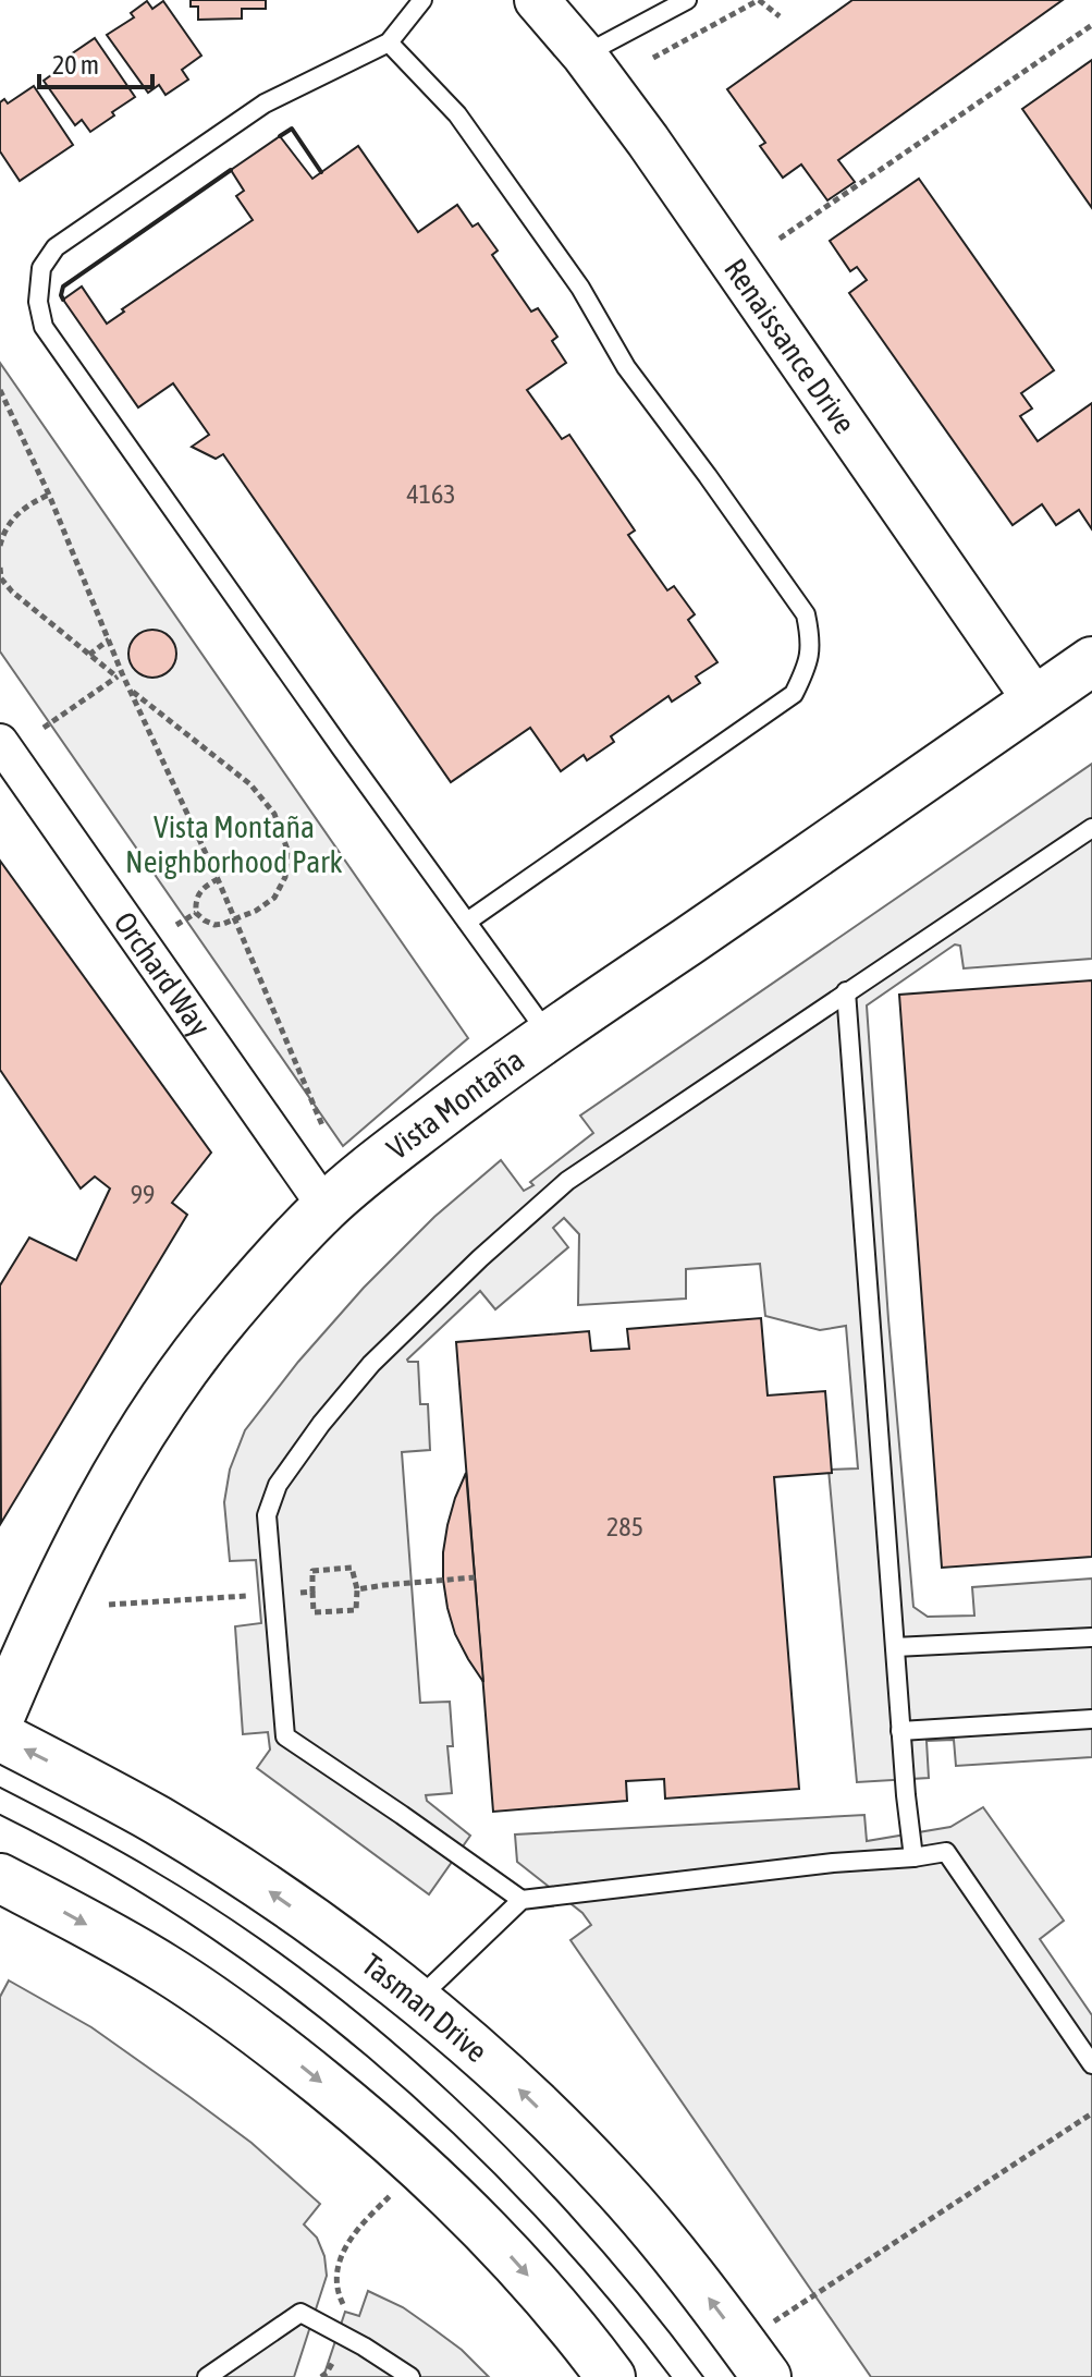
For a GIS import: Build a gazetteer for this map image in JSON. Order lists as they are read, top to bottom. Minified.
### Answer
{"streets":{"main road":["Vista Montaña","Tasman Drive"],"street":["Renaissance Drive","Orchard Way"]},"crossings":[["Renaissance Drive","Vista Montaña"],["Orchard Way","Vista Montaña"]],"parks":["Vista Montaña Neighborhood Park"],"house_numbers":["4163","99","285"],"scale_bar":"20 m"}
